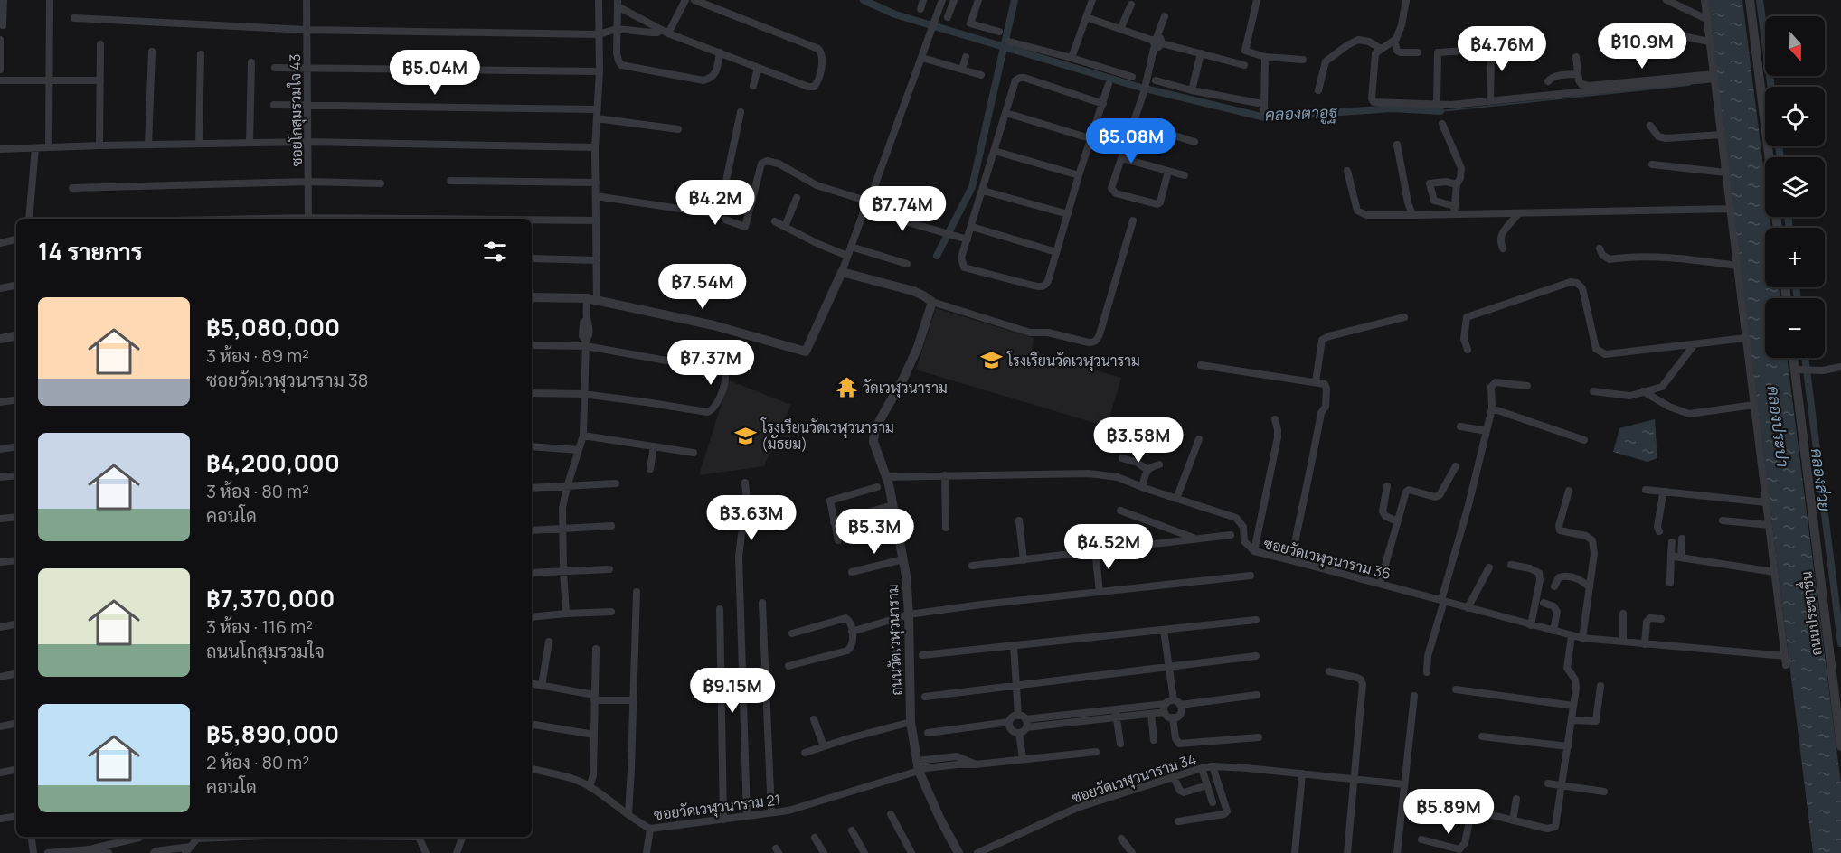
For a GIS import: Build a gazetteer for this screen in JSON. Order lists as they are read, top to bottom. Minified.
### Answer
{"streets":{"street":["ซอยโกสุมรวมใจ 43","ซอยวัดเวฬุวนาราม 36","ถนนประชาชื่น","ถนนวัดเวฬุวนาราม","ซอยวัดเวฬุวนาราม 34","ซอยวัดเวฬุวนาราม 21"]},"crossings":[["ซอยวัดเวฬุวนาราม 36","ถนนวัดเวฬุวนาราม"],["ถนนวัดเวฬุวนาราม","ซอยวัดเวฬุวนาราม 21"]],"water":["คลองตาอูฐ","คลองประปา","คลองส่วย"],"places":{"school or university":["โรงเรียนวัดเวฬุวนาราม","โรงเรียนวัดเวฬุวนาราม (มัธยม)"],"temple":["วัดเวฬุวนาราม"]},"north":"bottom","page":{"map_buttons":["+","−"],"price":["฿10.9M","฿4.76M","฿5.04M","฿5.08M","฿4.2M","฿7.74M","฿7.54M","฿7.37M","฿3.58M","฿3.63M","฿5.3M","฿4.52M","฿9.15M","฿5.89M"],"heading":"14 รายการ","list":[{"name":"฿5,080,000","note":"3 ห้อง · 89 m² · ซอยวัดเวฬุวนาราม 38"},{"name":"฿4,200,000","note":"3 ห้อง · 80 m² · คอนโด"},{"name":"฿7,370,000","note":"3 ห้อง · 116 m² · ถนนโกสุมรวมใจ"},{"name":"฿5,890,000","note":"2 ห้อง · 80 m² · คอนโด"}]}}
